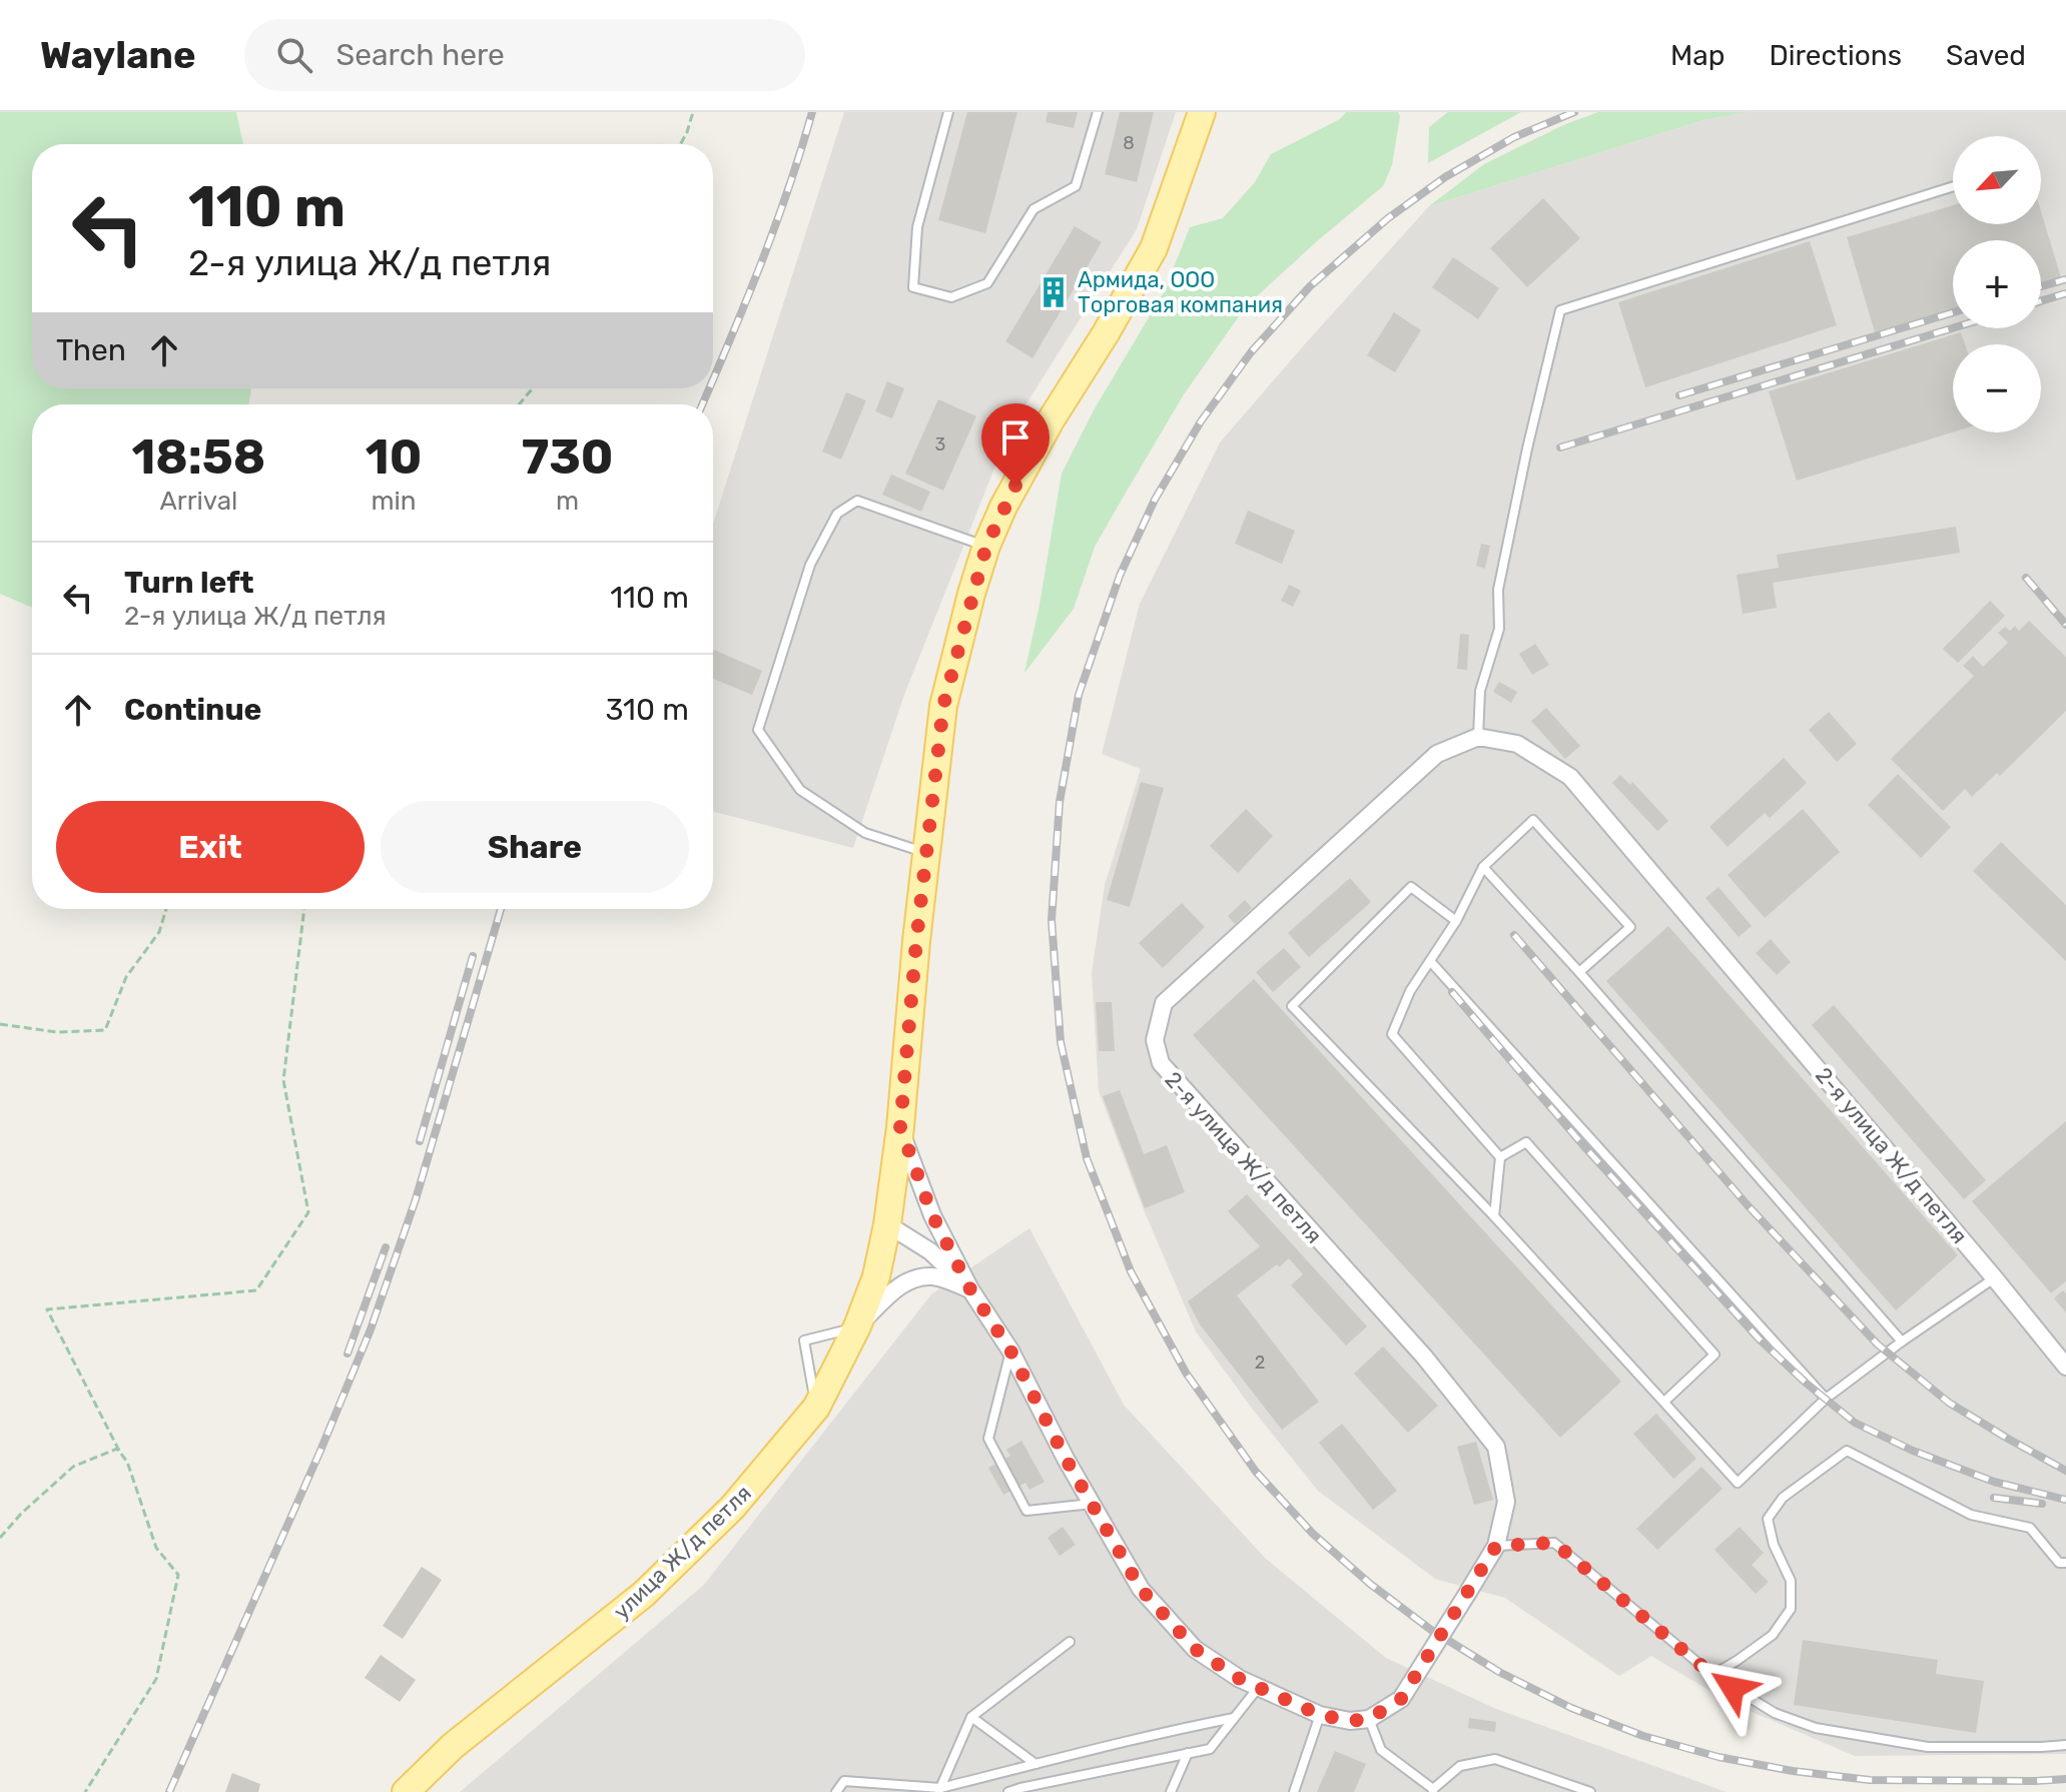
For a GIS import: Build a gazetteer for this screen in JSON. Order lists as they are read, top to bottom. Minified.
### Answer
{"streets":{"main road":["улица Ж/д петля"],"street":["2-я улица Ж/д петля"]},"places":{"building":["Армида, ООО Торговая компания"]},"house_numbers":["8","3","2"],"north":"bottom left","page":{"header":"Waylane","search":"Search here","nav":["Map","Directions","Saved"],"map_buttons":["+","−"],"turn":["110 m","2-я улица Ж/д петля"],"then":"Then","eta":["18:58","Arrival","10","min","730","m"],"list":[{"name":"Turn left","note":"2-я улица Ж/д петля","value":"110 m"},{"name":"Continue","value":"310 m"}],"buttons":["Exit","Share"]}}
